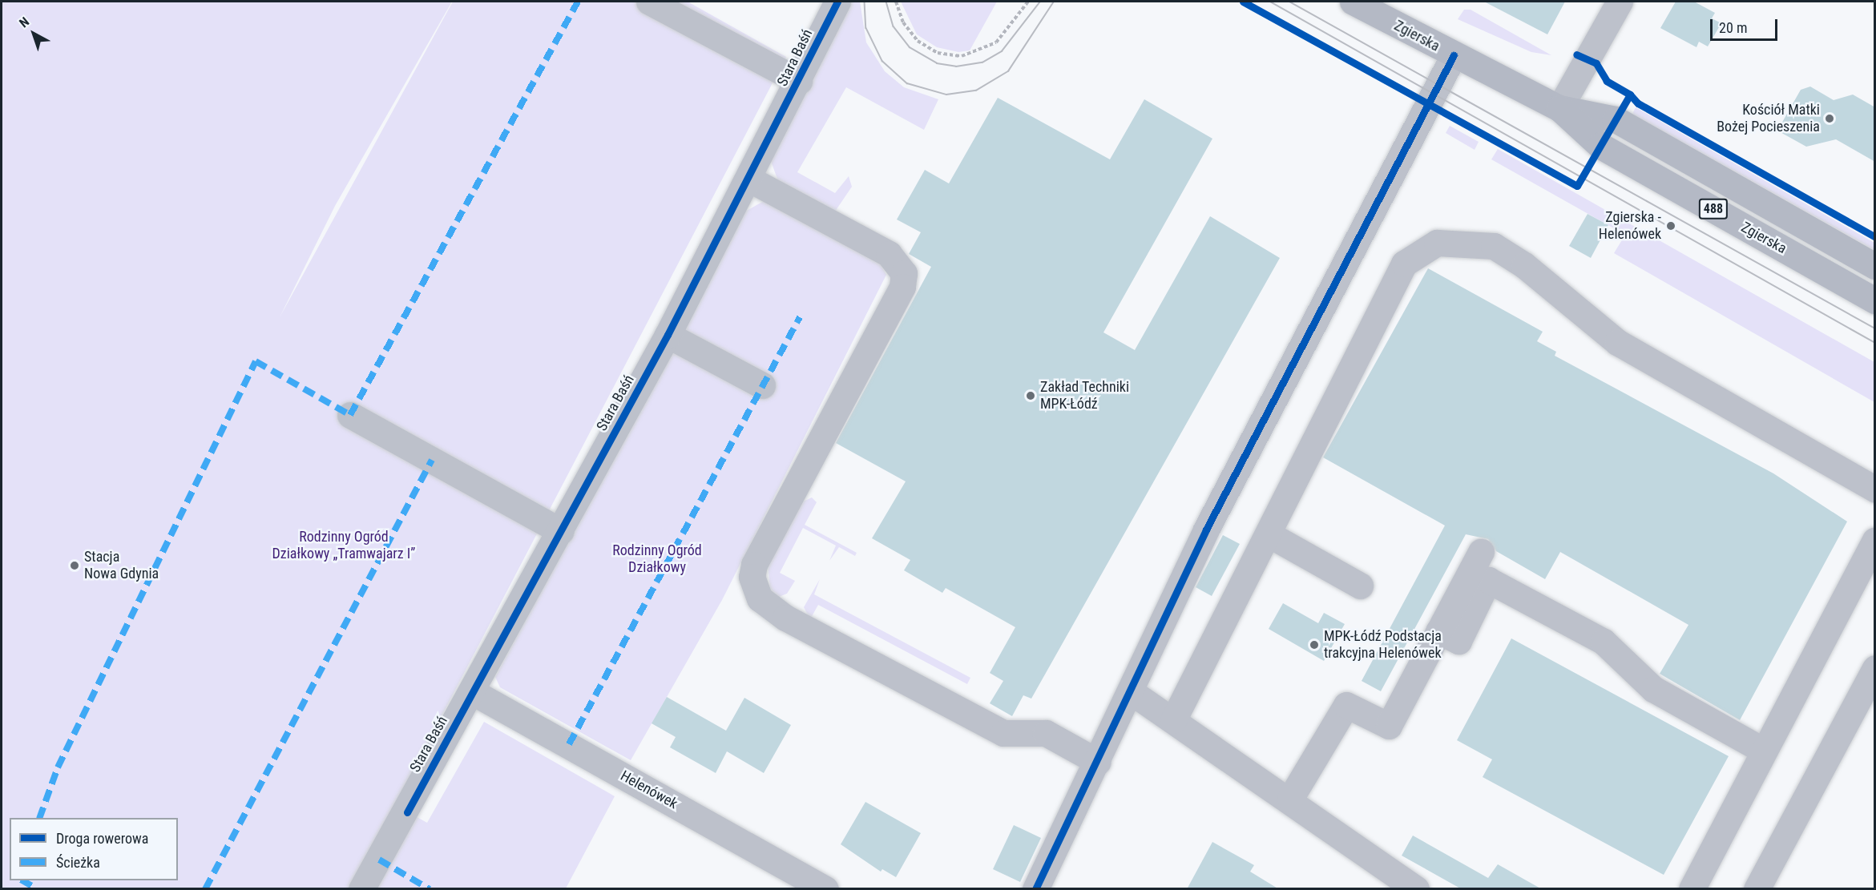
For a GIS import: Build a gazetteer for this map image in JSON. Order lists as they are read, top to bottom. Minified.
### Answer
{"streets":{"main road":["Zgierska","488"],"street":["Stara Baśń","Helenówek"]},"crossings":[["Stara Baśń","Helenówek"]],"parks":["Rodzinny Ogród Działkowy „Tramwajarz I”","Rodzinny Ogród Działkowy"],"places":["Kościół Matki Bożej Pocieszenia","Zgierska - Helenówek","Zakład Techniki MPK-Łódź","Stacja Nowa Gdynia","MPK-Łódź Podstacja trakcyjna Helenówek"],"legend":["Droga rowerowa","Ścieżka"],"scale_bar":"20 m","north":"top left"}
